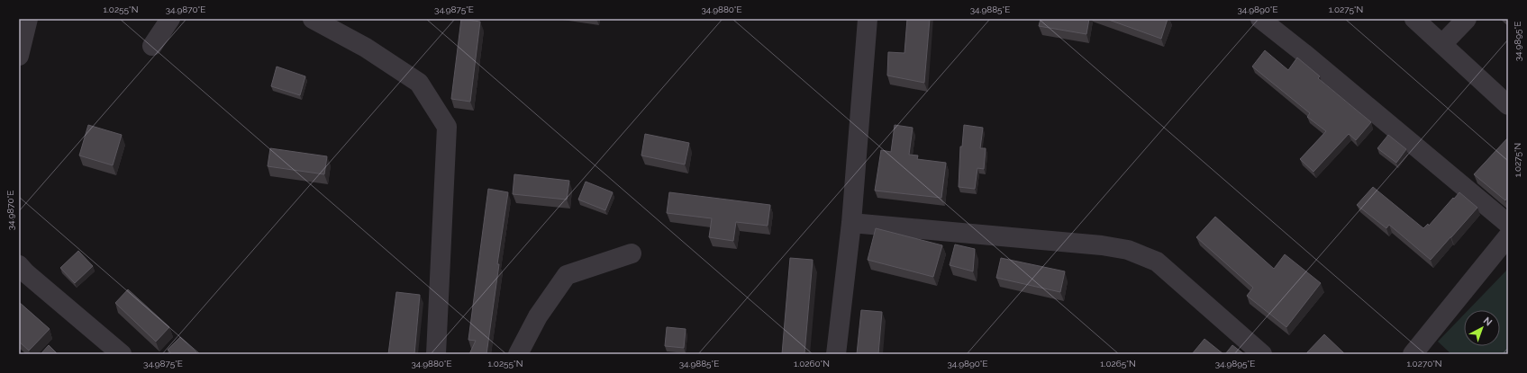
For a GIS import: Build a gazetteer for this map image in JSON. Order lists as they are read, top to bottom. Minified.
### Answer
{"north":"top right","coordinates":["1.0255°N","34.9870°E","34.9875°E","34.9880°E","34.9885°E","34.9890°E","1.0275°N","34.9895°E","1.0260°N","1.0265°N","1.0270°N"]}
